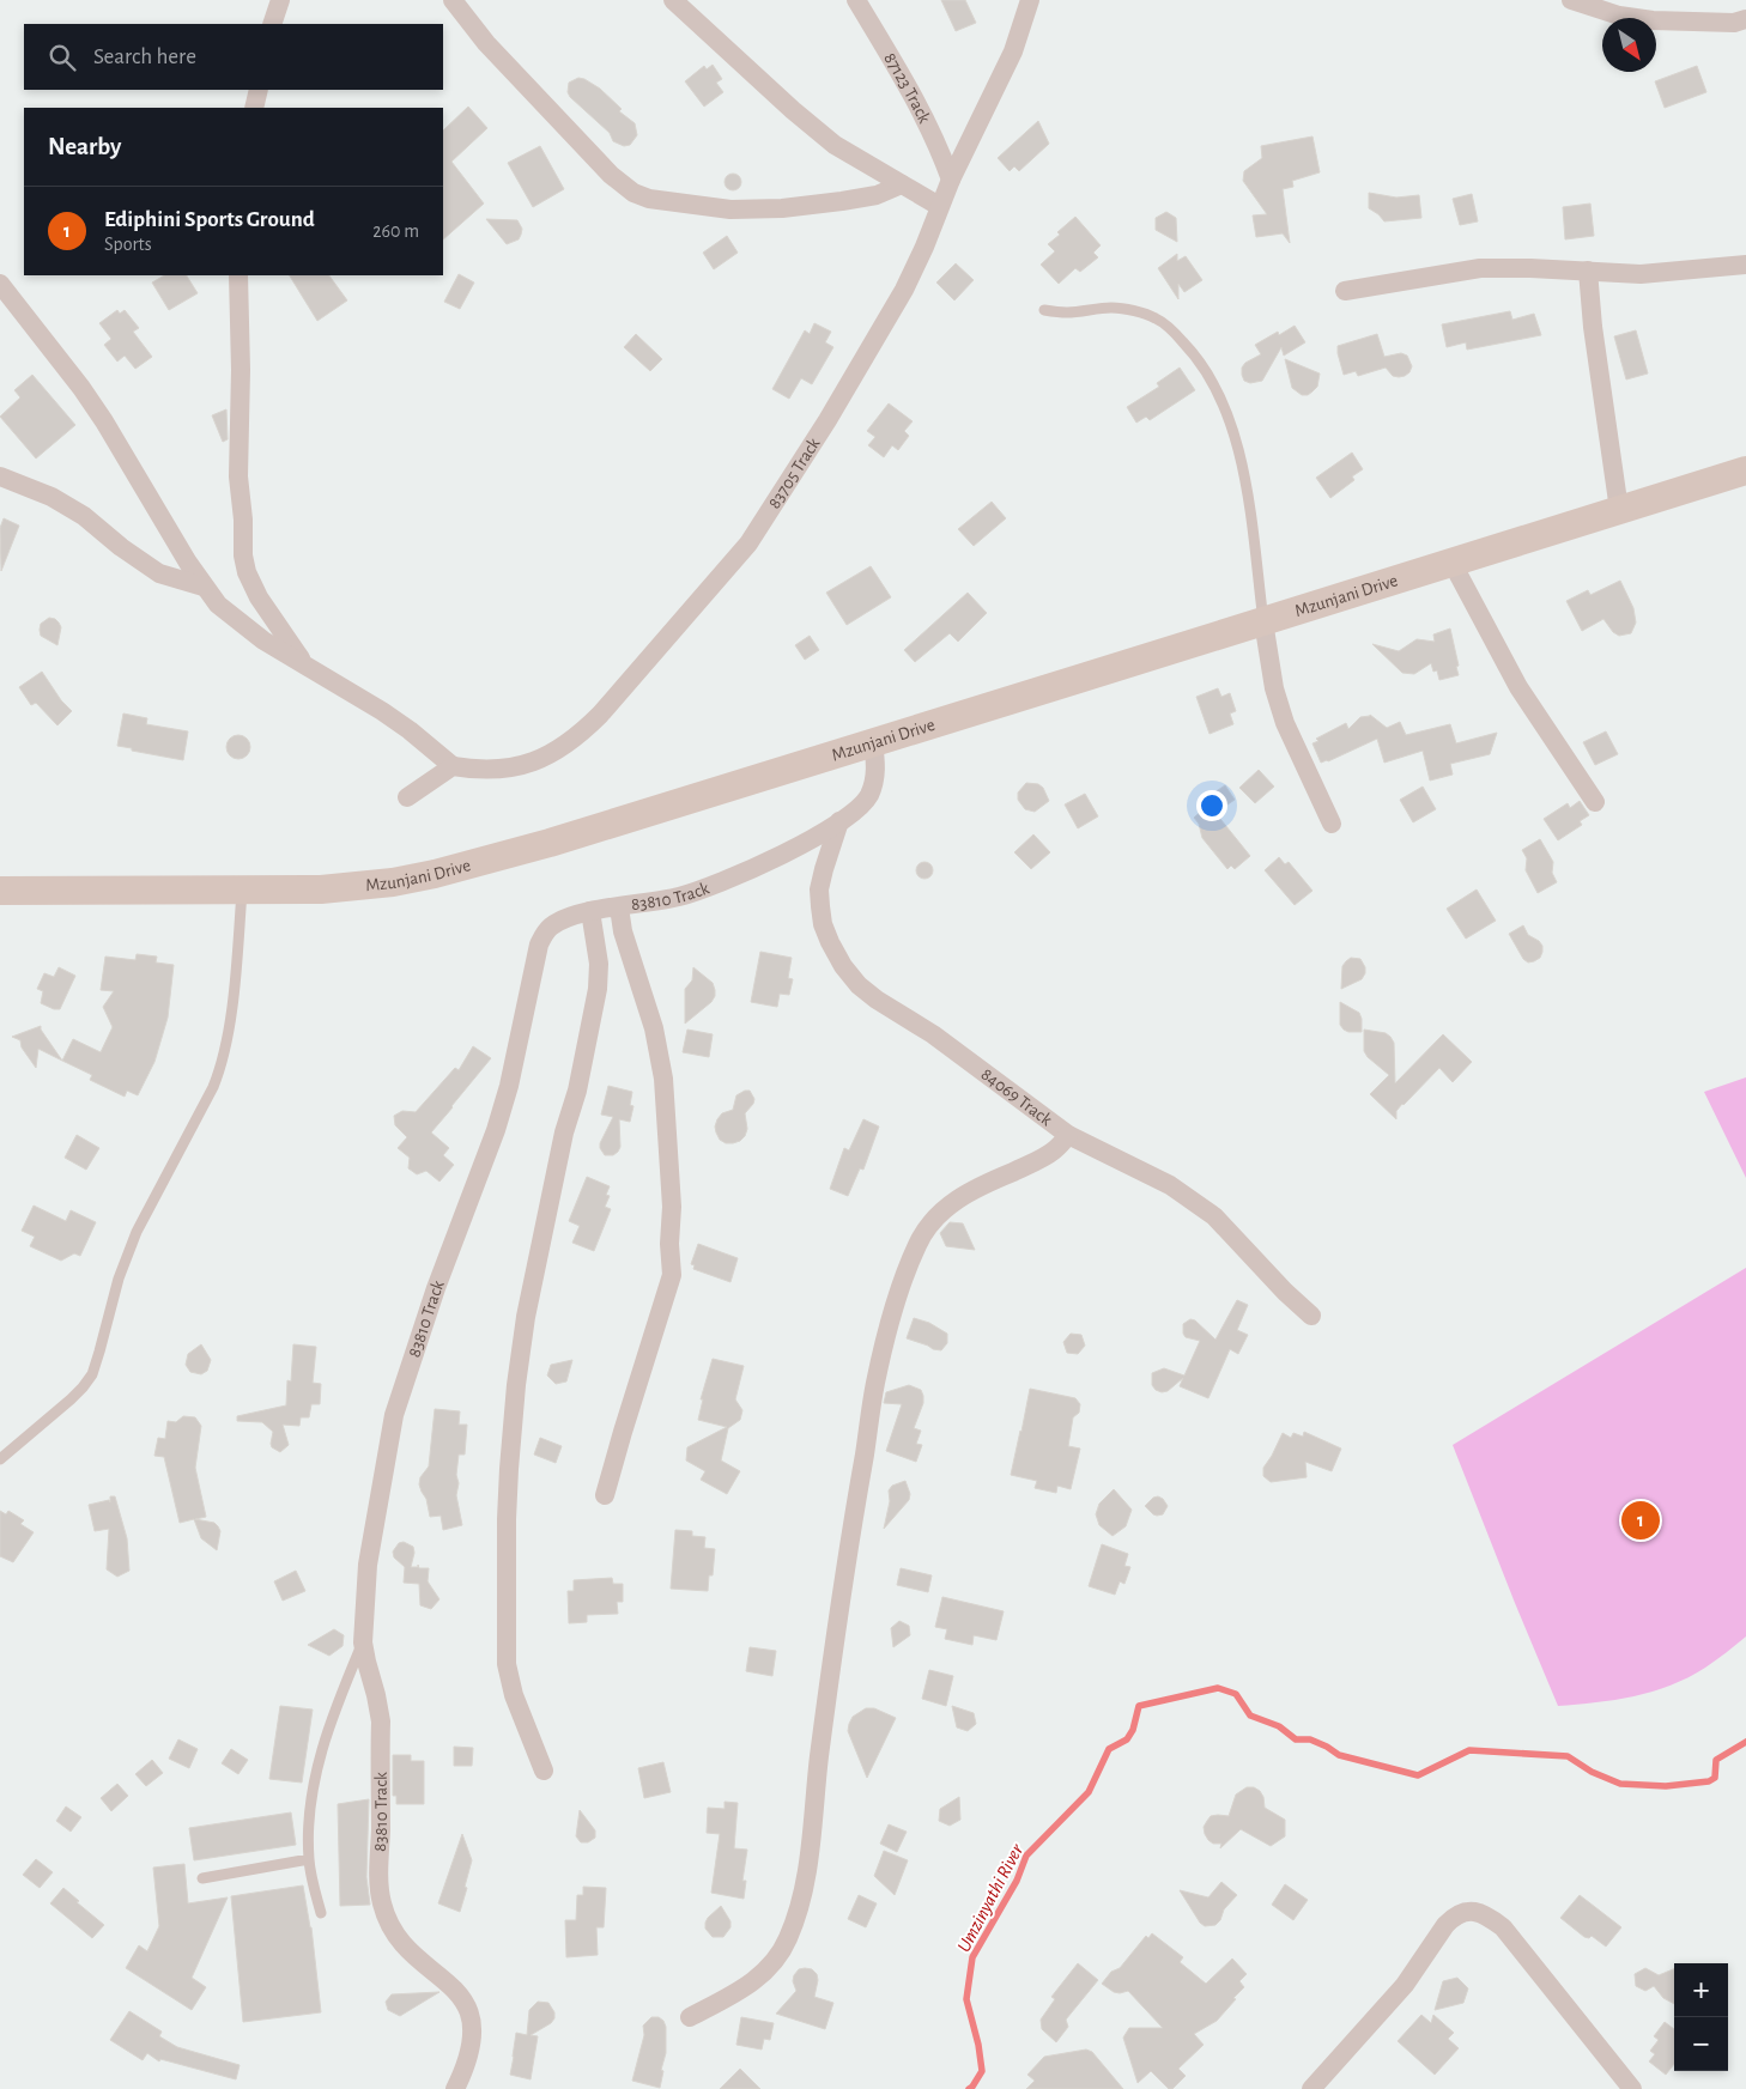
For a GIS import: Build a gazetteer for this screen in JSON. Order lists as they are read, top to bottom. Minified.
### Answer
{"streets":{"main road":["Mzunjani Drive"],"street":["87123 Track","83705 Track","83810 Track","84069 Track"]},"crossings":[["87123 Track","83705 Track"],["Mzunjani Drive","83810 Track"],["83810 Track","84069 Track"]],"water":["Umzinyathi River"],"north":"bottom right","page":{"search":"Search here","heading":"Nearby","list":[{"mark":"1","name":"Ediphini Sports Ground","note":"Sports","value":"260 m"}],"pins":"1","map_buttons":["+","−"]}}
